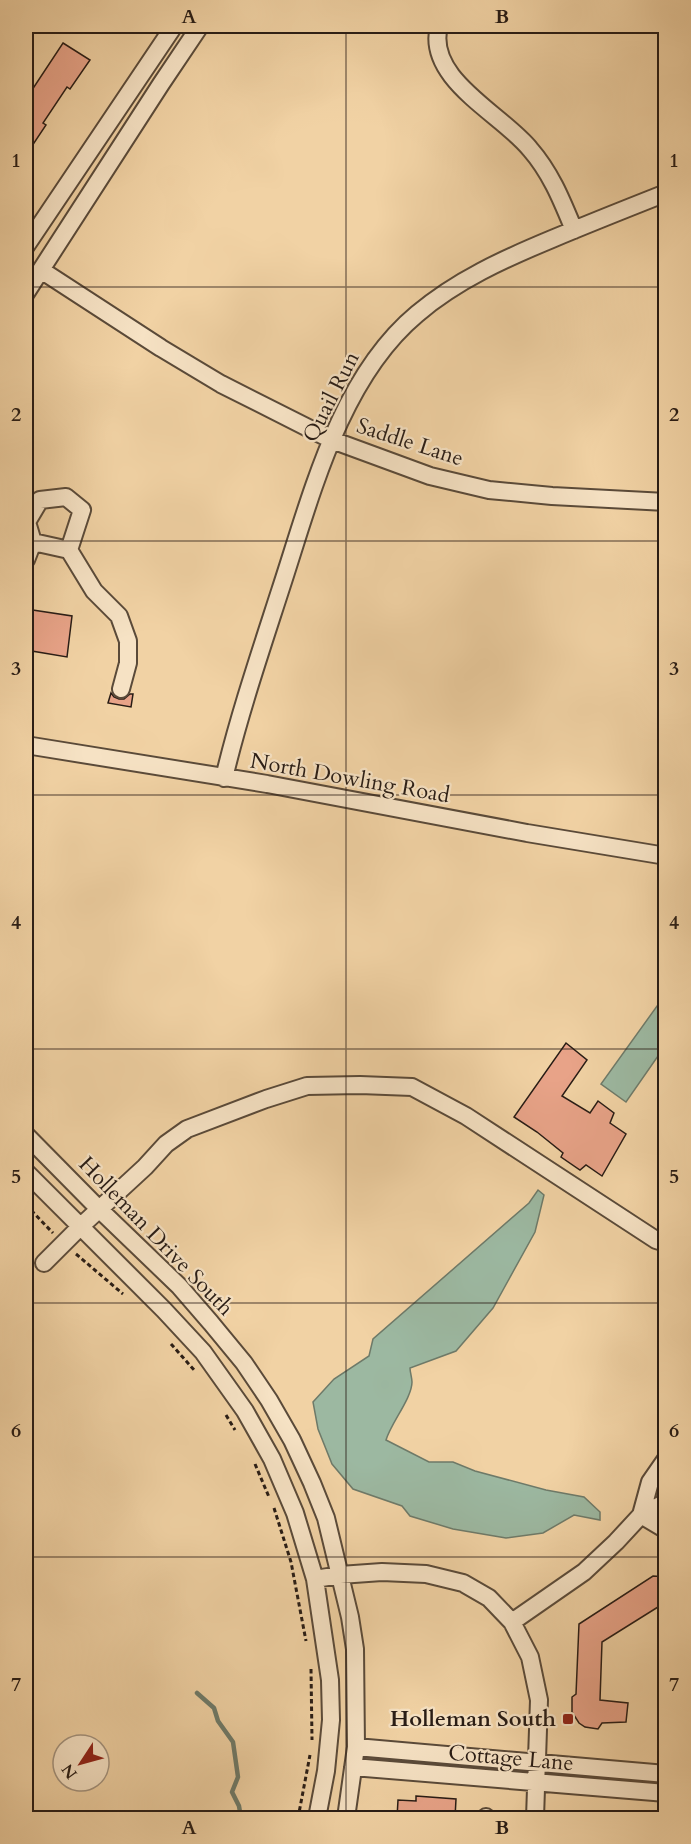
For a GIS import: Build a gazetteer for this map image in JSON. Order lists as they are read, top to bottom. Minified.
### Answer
{"streets":{"street":["Quail Run","Saddle Lane","North Dowling Road","Holleman Drive South","Cottage Lane"]},"crossings":[["Quail Run","Saddle Lane"],["Quail Run","North Dowling Road"],["Holleman Drive South","Cottage Lane"]],"places":{"transit":["Holleman South"]},"north":"bottom left","grid":{"columns":["A","B"],"rows":["1","2","3","4","5","6","7"]}}
